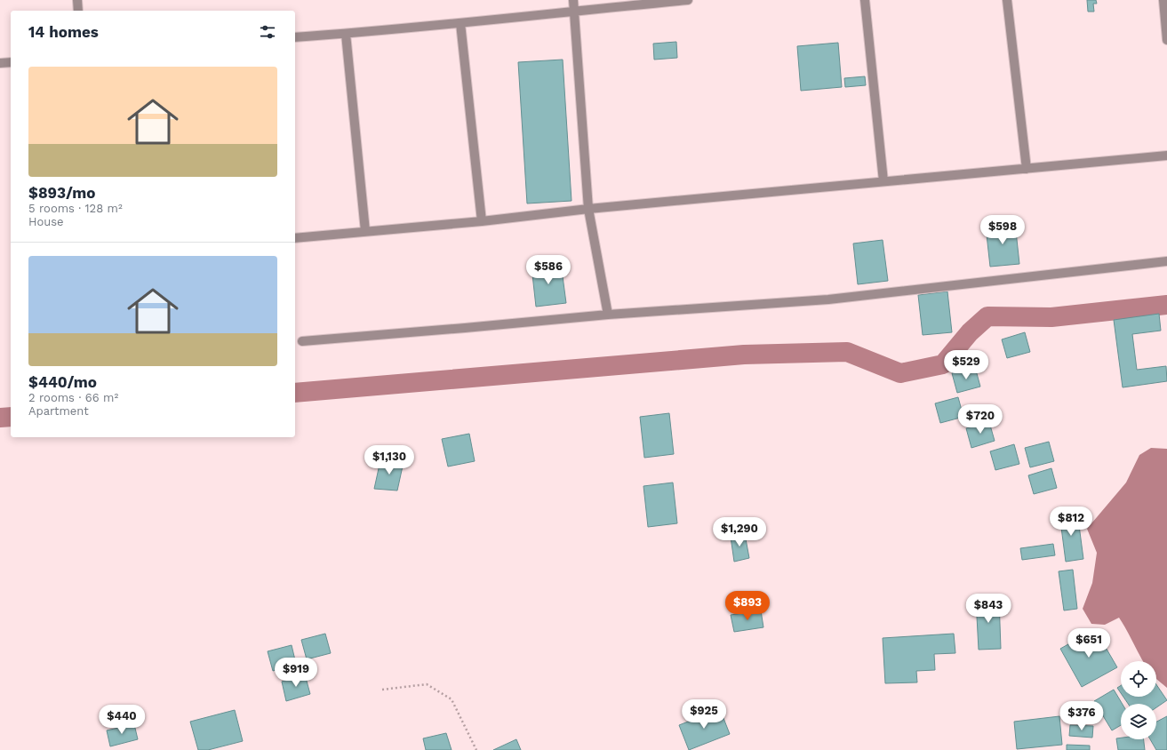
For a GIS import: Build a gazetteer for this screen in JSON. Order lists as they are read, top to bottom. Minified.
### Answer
{"page":{"heading":"14 homes","list":[{"name":"$893/mo","note":"5 rooms · 128 m² · House"},{"name":"$440/mo","note":"2 rooms · 66 m² · Apartment"}],"price":["$598","$586","$529","$720","$1,130","$812","$1,290","$893","$843","$651","$919","$925","$376","$440"]}}
